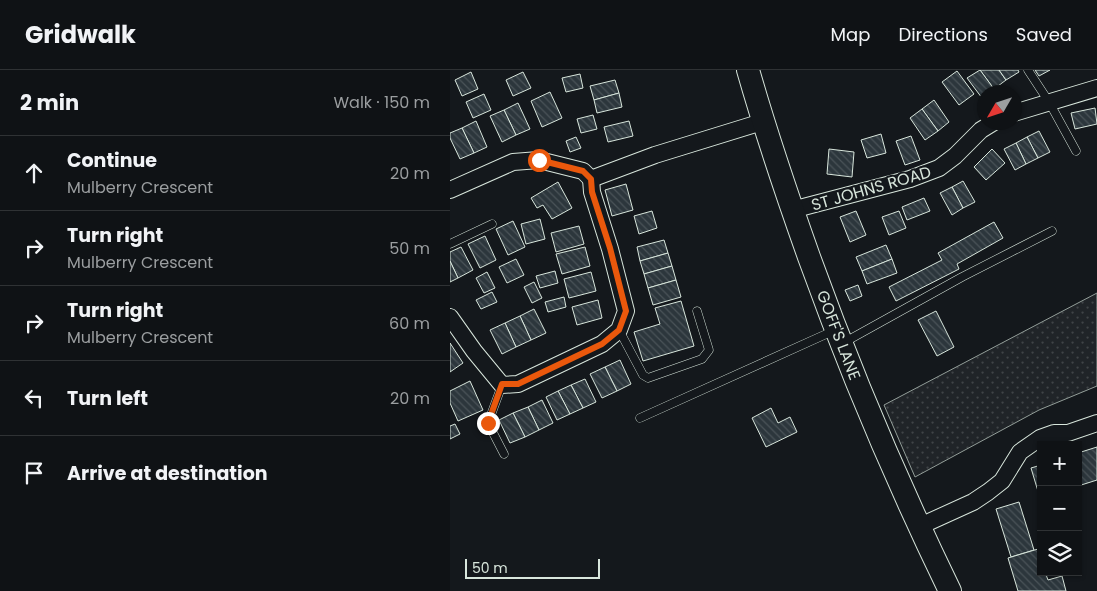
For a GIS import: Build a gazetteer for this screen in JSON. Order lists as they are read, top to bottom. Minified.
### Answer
{"streets":{"main road":["GOFF'S LANE"],"street":["ST JOHNS ROAD"]},"crossings":[["ST JOHNS ROAD","GOFF'S LANE"]],"scale_bar":"50 m","north":"bottom left","page":{"header":"Gridwalk","nav":["Map","Directions","Saved"],"heading":["2 min","Walk · 150 m"],"list":[["Continue","Mulberry Crescent","20 m"],["Turn right","Mulberry Crescent","50 m"],["Turn right","Mulberry Crescent","60 m"],["Turn left","20 m"],"Arrive at destination"],"map_buttons":["+","−"],"scale":"50 m"}}
